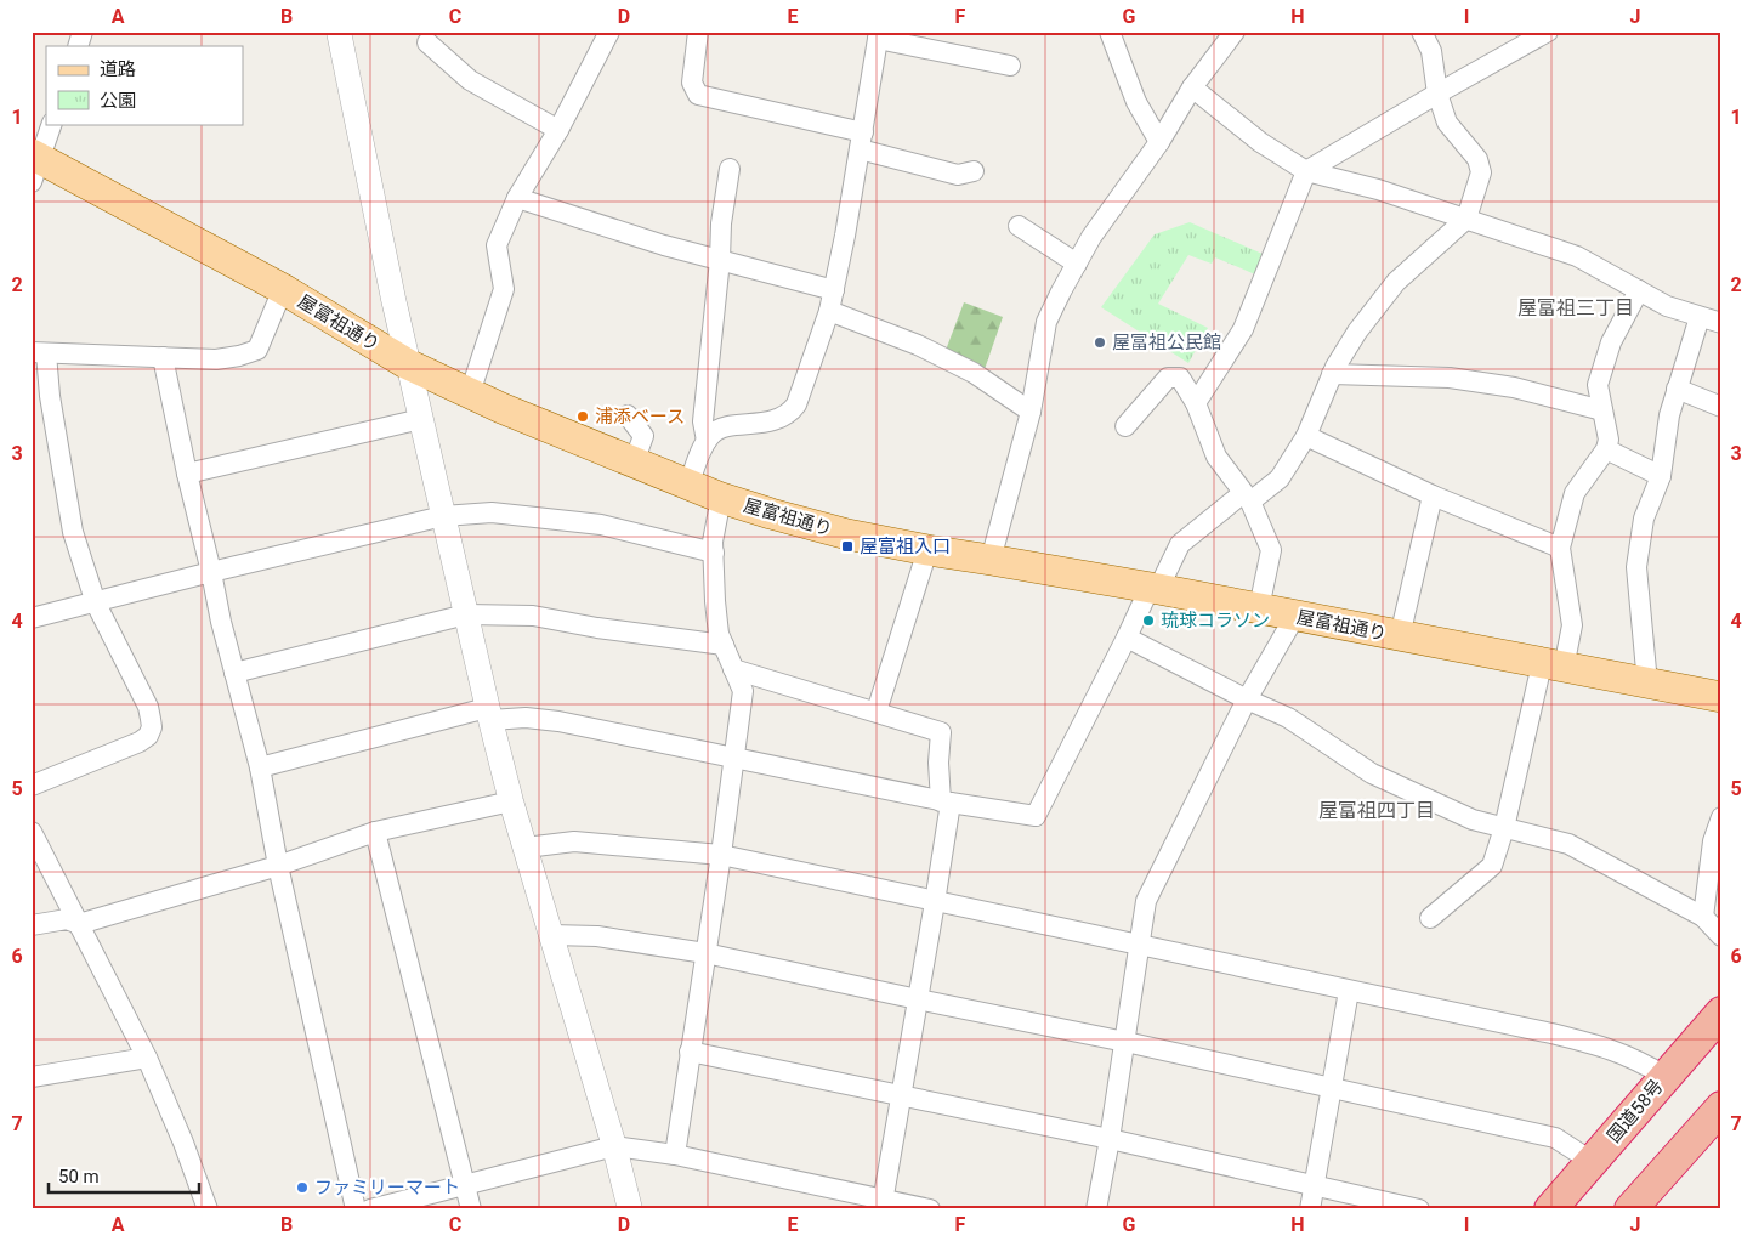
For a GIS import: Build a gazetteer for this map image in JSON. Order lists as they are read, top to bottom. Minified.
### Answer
{"streets":{"highway":["国道58号"],"main road":["屋富祖通り"]},"districts":["屋富祖三丁目","屋富祖四丁目"],"places":{"other":["屋冨祖公民館","浦添ベース","琉球コラソン","ファミリーマート"],"transit":["屋富祖入口"]},"legend":["道路","公園"],"scale_bar":"50 m","grid":{"columns":["A","B","C","D","E","F","G","H","I","J"],"rows":["1","2","3","4","5","6","7"]}}
